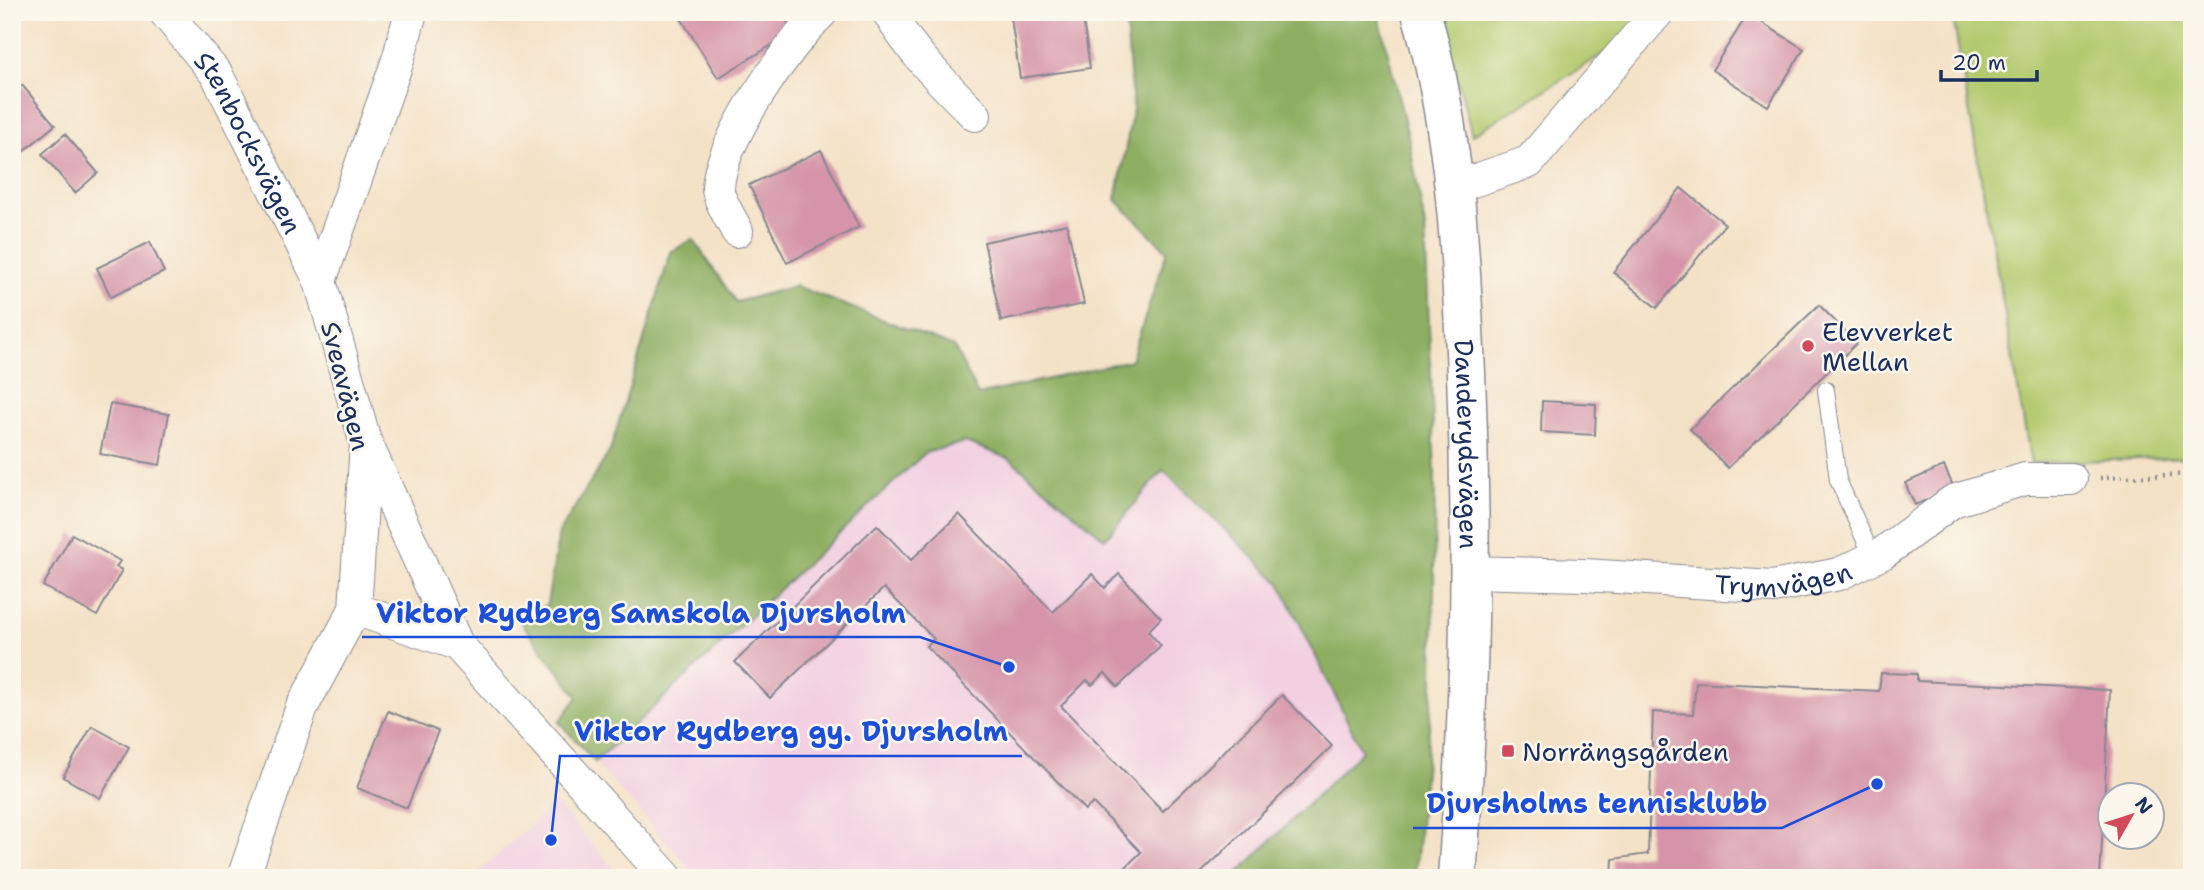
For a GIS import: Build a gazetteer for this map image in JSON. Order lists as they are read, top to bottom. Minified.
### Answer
{"streets":{"street":["Stenbocksvägen","Sveavägen","Danderydsvägen","Trymvägen"]},"crossings":[["Stenbocksvägen","Sveavägen"],["Danderydsvägen","Trymvägen"]],"places":{"other":["Elevverket Mellan","Viktor Rydberg Samskola Djursholm","Djursholms tennisklubb","Viktor Rydberg gy. Djursholm"],"transit":["Norrängsgården"]},"scale_bar":"20 m","north":"top right"}
